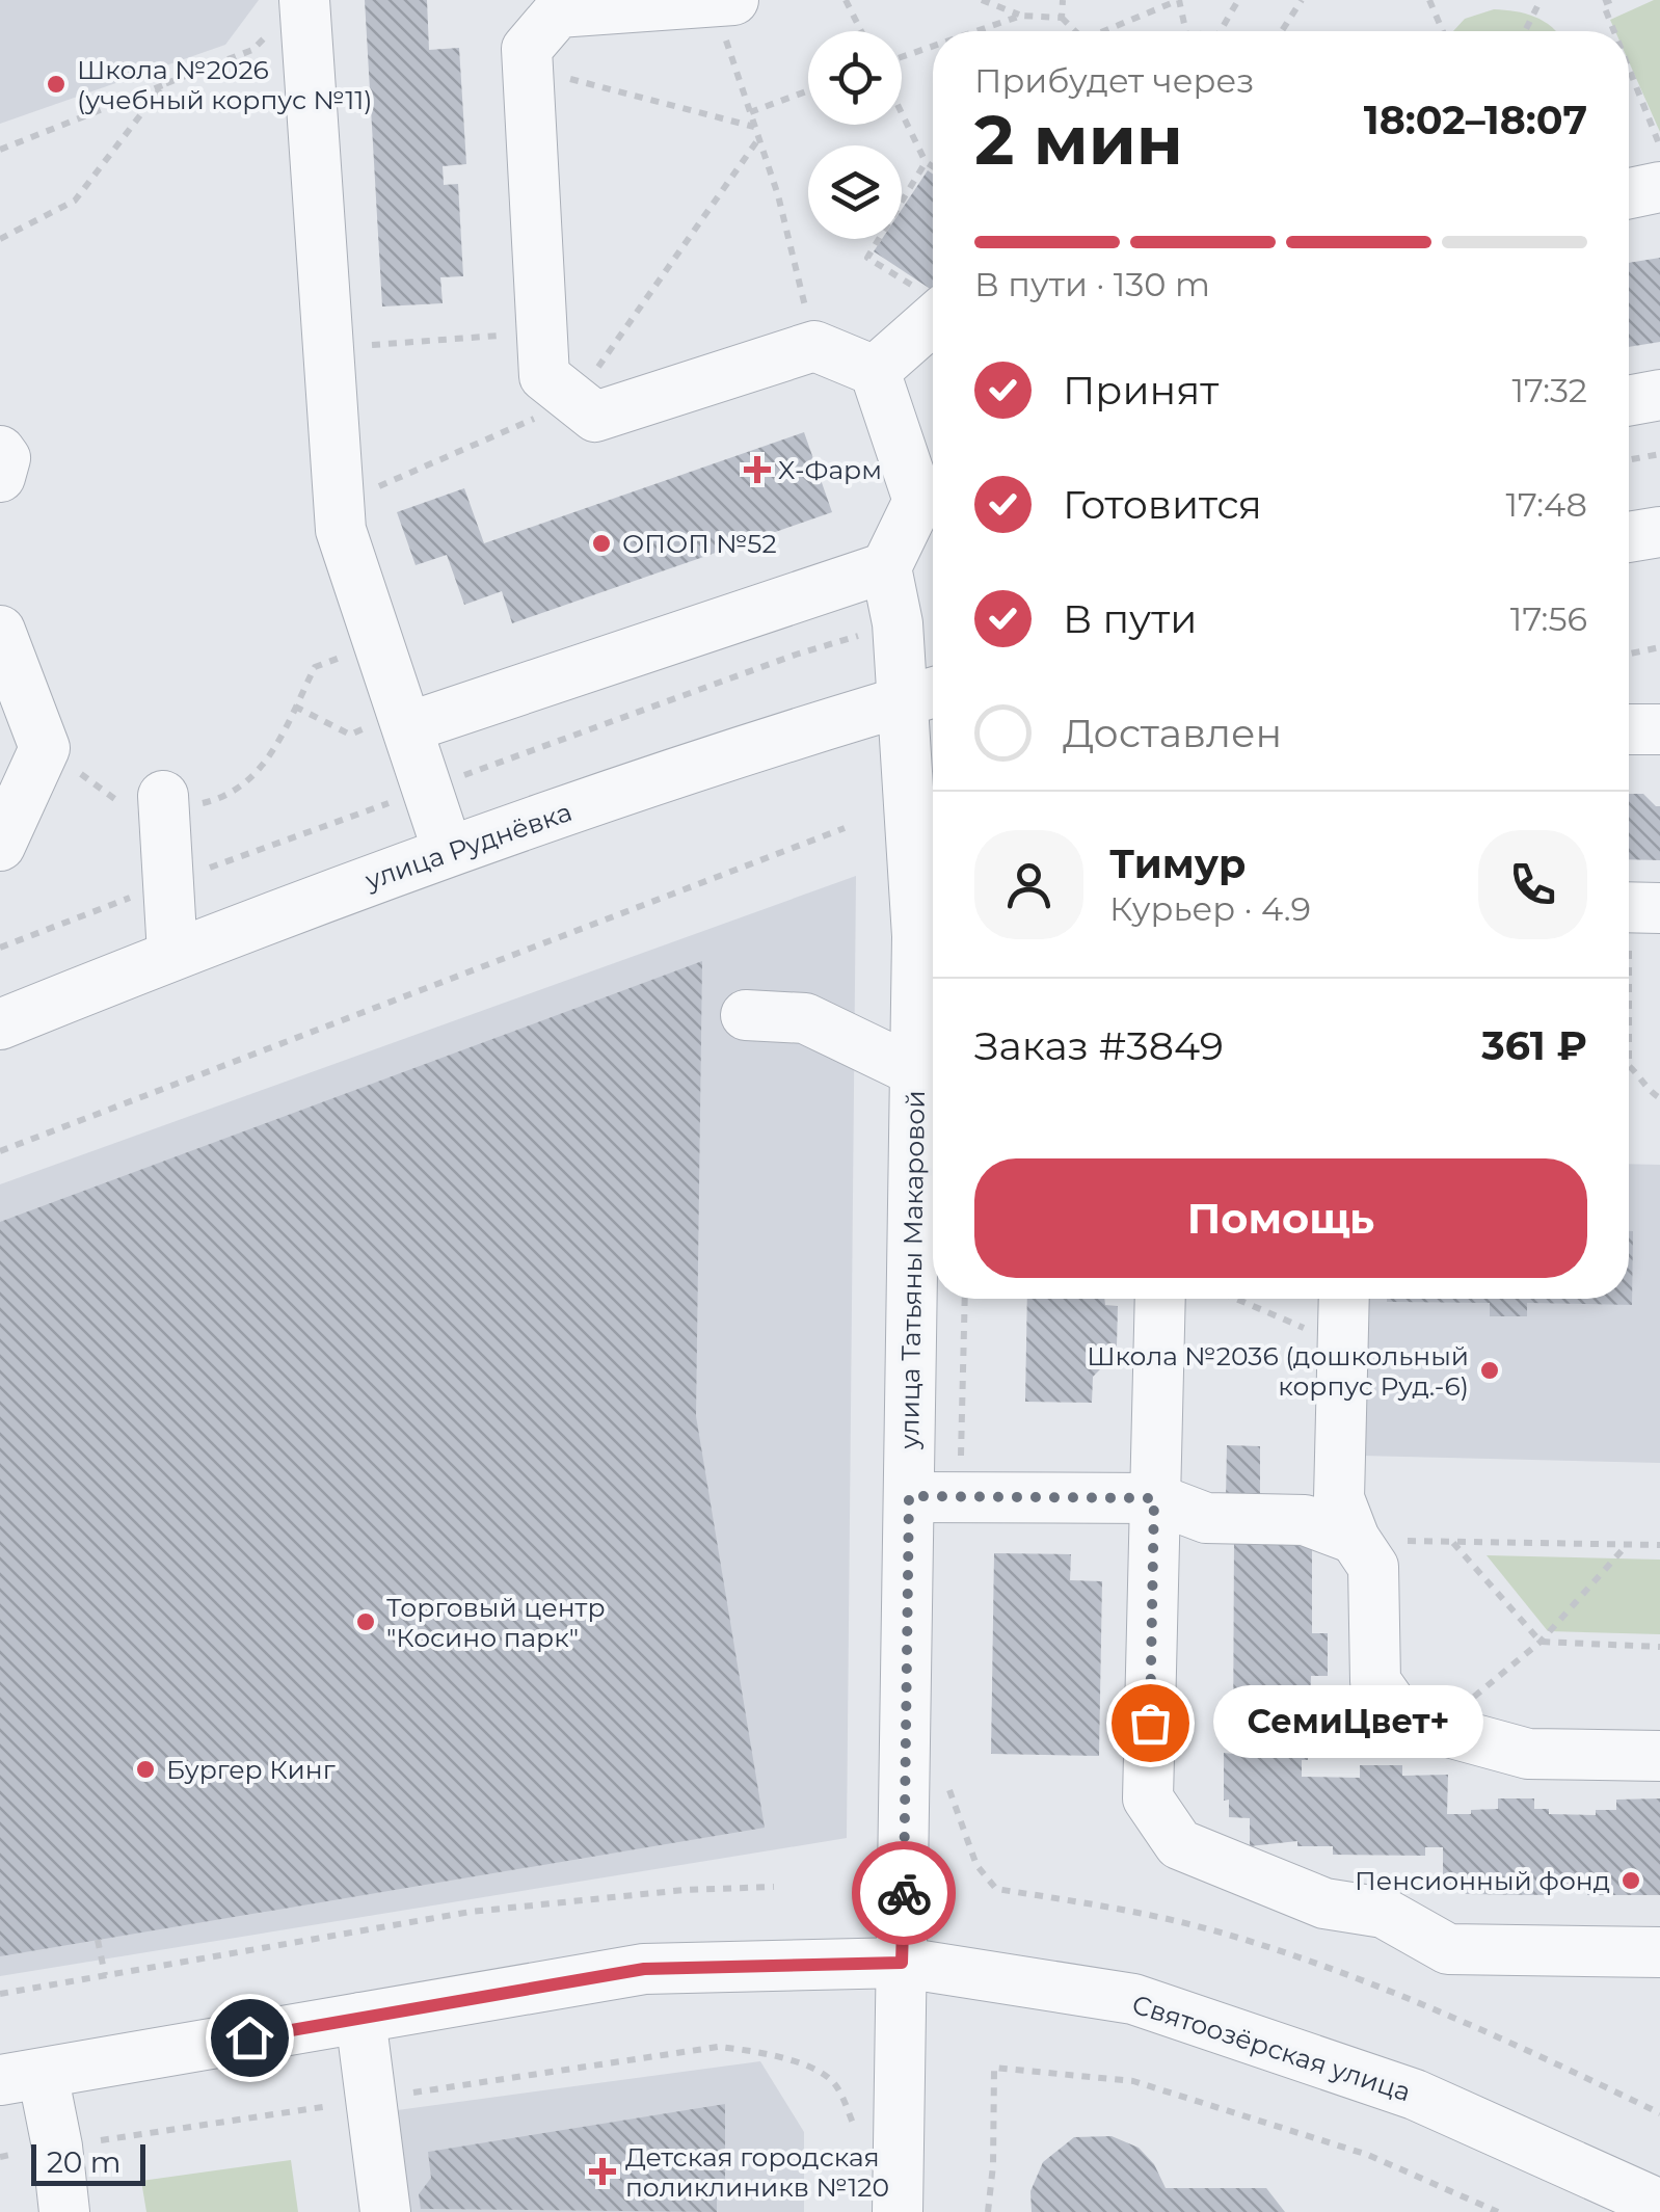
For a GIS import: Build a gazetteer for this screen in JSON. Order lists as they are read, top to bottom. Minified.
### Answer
{"streets":{"street":["улица Руднёвка","улица Татьяны Макаровой","Святоозёрская улица"]},"crossings":[["улица Руднёвка","улица Татьяны Макаровой"],["улица Татьяны Макаровой","Святоозёрская улица"]],"places":{"other":["Школа №2026 (учебный корпус №11)","ОПОП №52","Школа №2036 (дошкольный корпус Руд.-6)","Торговый центр \"Косино парк\"","СемиЦвет+","Бургер Кинг","Пенсионный фонд"],"health":["X-Фарм","Детская городская поликлиникв №120"]},"scale_bar":"20 m","page":{"heading":["2 мин","Прибудет через","18:02–18:07"],"panel":["Тимур","Курьер · 4.9","Заказ #3849","361 ₽"],"bar":"В пути · 130 m","list":[["Принят","17:32"],["Готовится","17:48"],["В пути","17:56"],"Доставлен"],"buttons":"Помощь","bubble":"СемиЦвет+","scale":"20 m"}}
